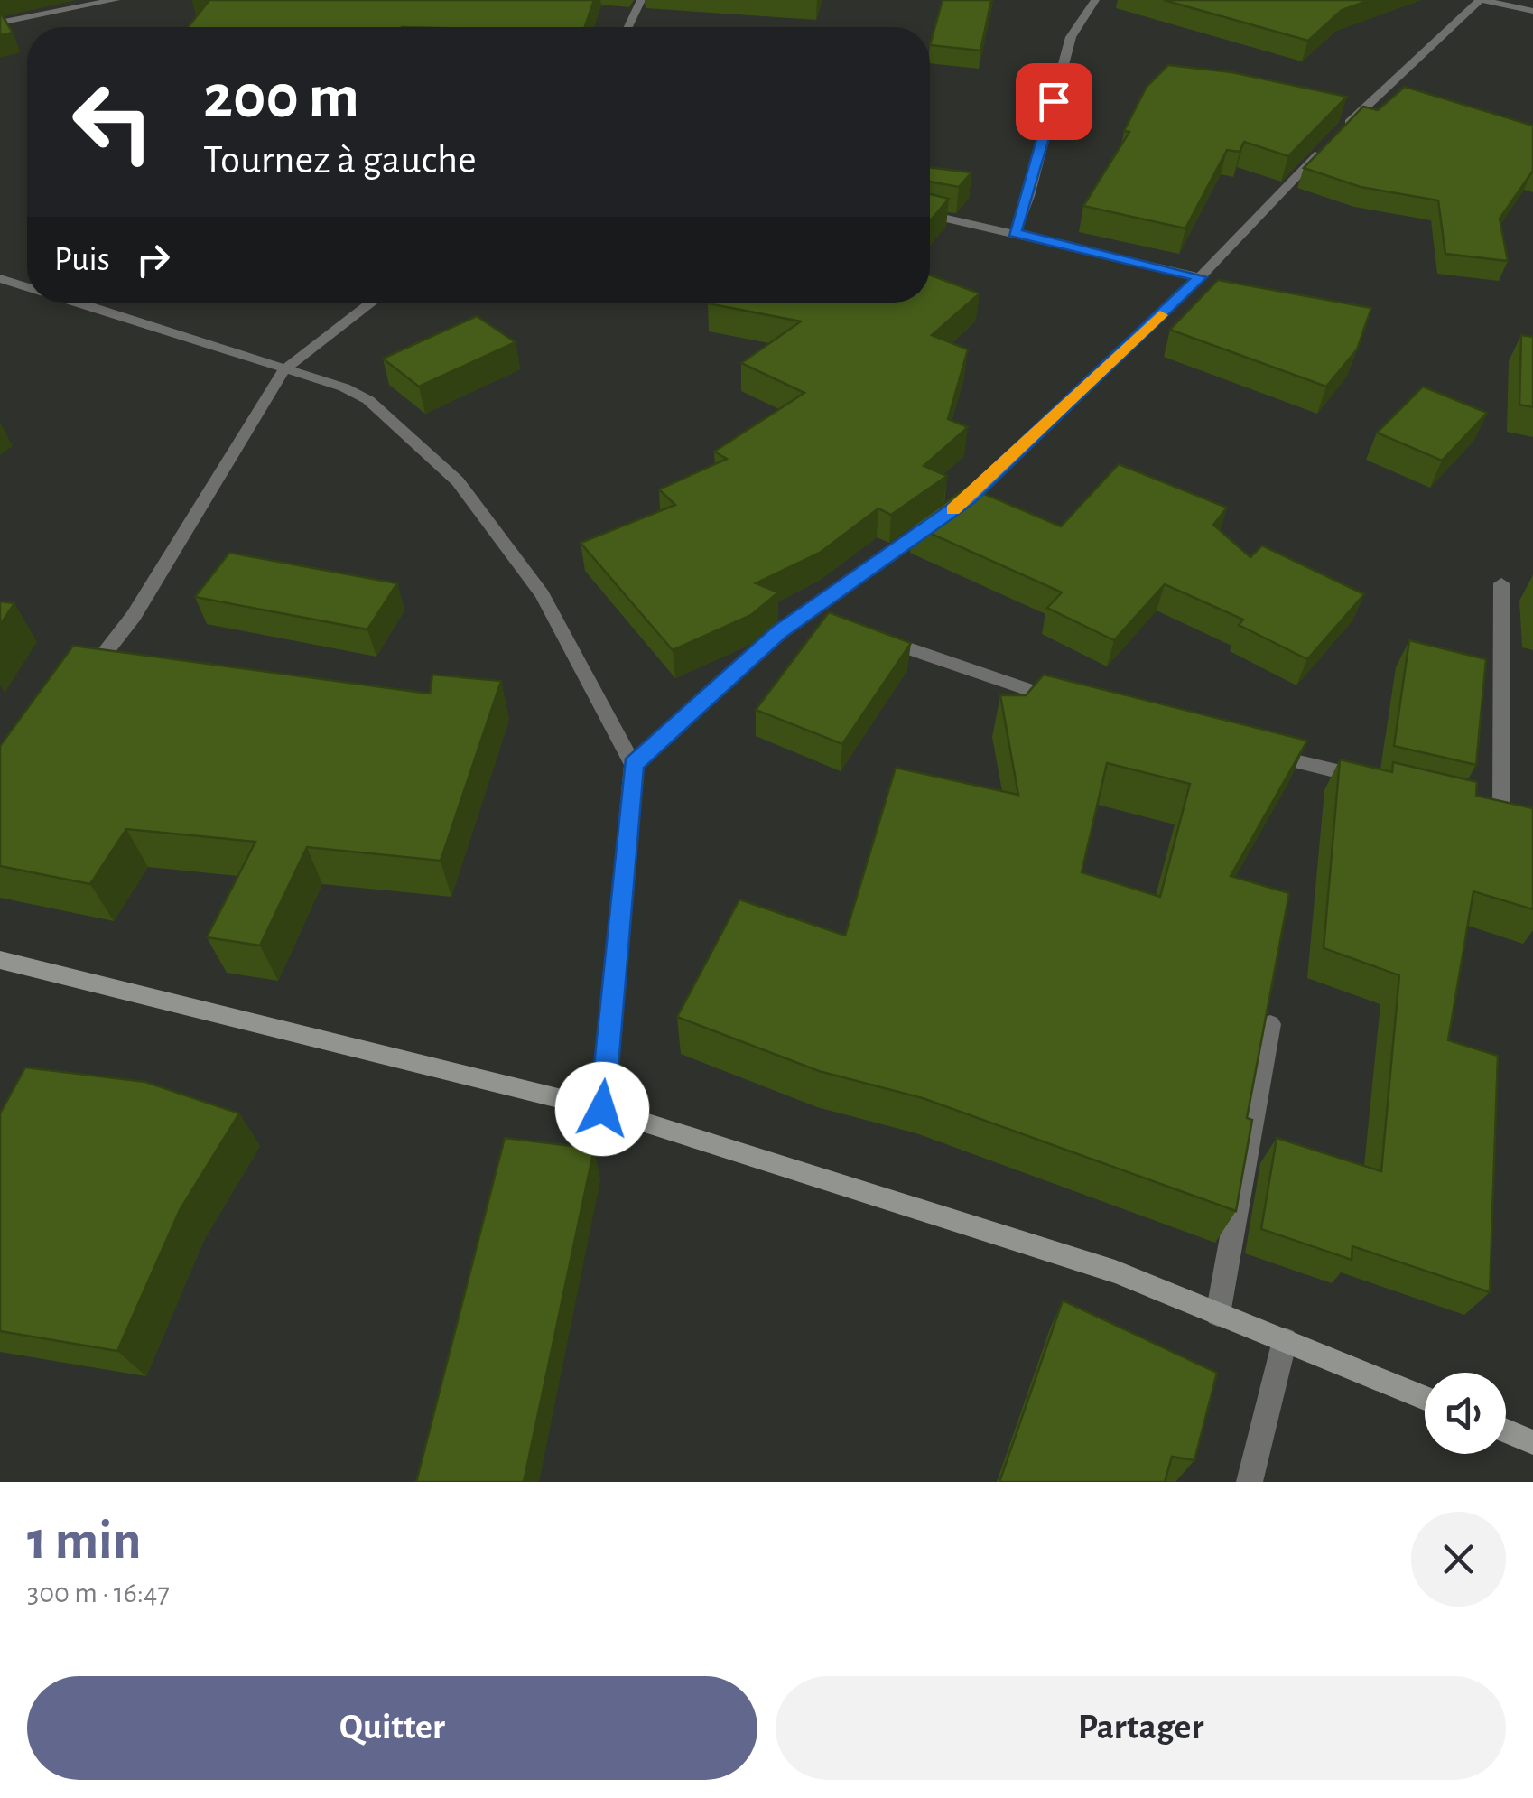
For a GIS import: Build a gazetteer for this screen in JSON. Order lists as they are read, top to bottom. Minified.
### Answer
{"page":{"turn":["200 m","Tournez à gauche"],"then":"Puis","heading":["1 min","300 m · 16:47"],"buttons":["Quitter","Partager"]}}
